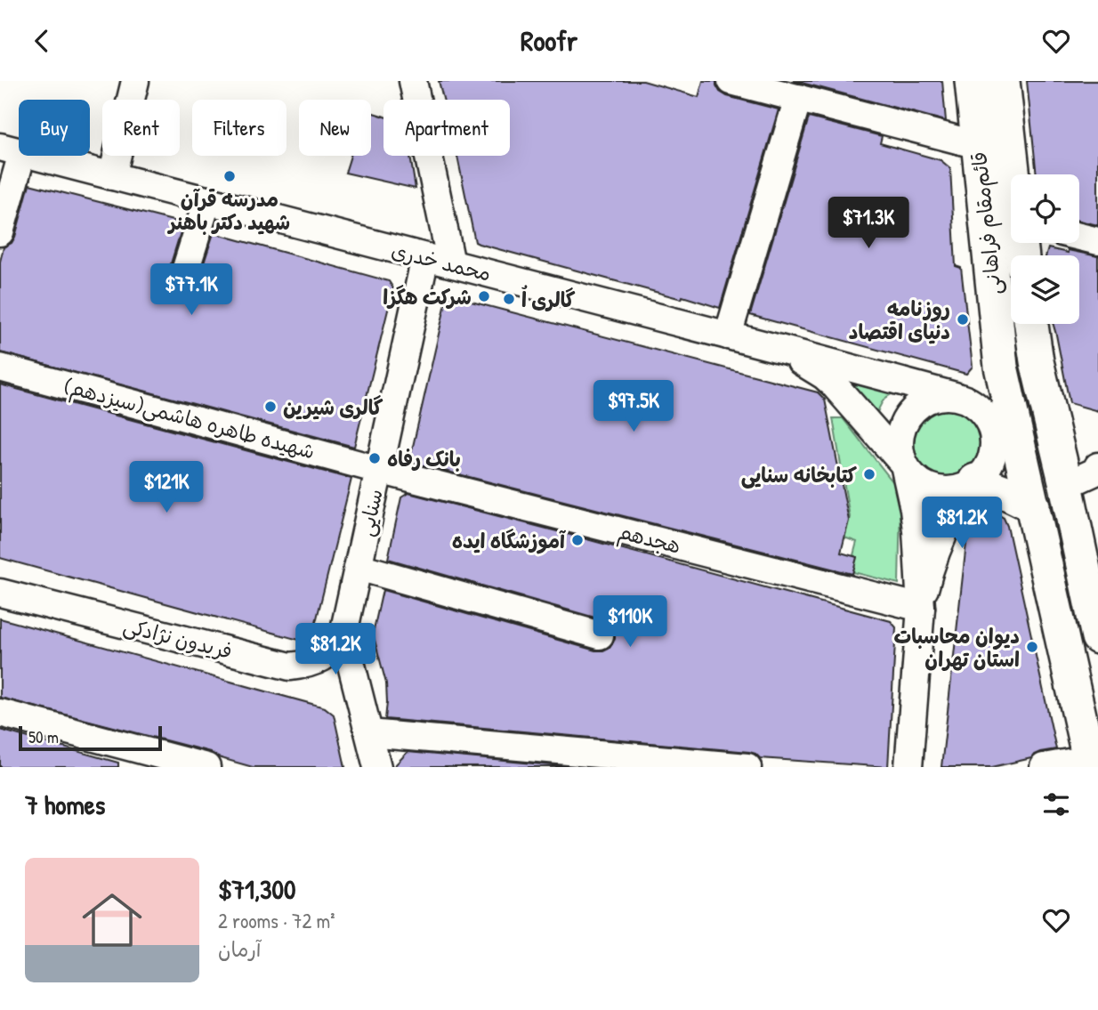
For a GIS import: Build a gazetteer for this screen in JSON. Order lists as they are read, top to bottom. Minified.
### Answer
{"streets":{"main road":["قائم‌مقام فراهانی"],"street":["محمد خدری","شهیده طاهره هاشمی(سیزدهم)","سنایی","هجدهم","فریدون نژادکی"]},"crossings":[["قائم‌مقام فراهانی","محمد خدری"],["محمد خدری","سنایی"],["شهیده طاهره هاشمی(سیزدهم)","سنایی"],["شهیده طاهره هاشمی(سیزدهم)","هجدهم"],["سنایی","هجدهم"],["سنایی","فریدون نژادکی"]],"places":["مدرسه قرآن شهید دکتر باهنر","شرکت هگزا","گالری اُ","روزنامه دنیای اقتصاد","گالری شیرین","بانک رفاه","كتابخانه سنایی","آموزشگاه ایده","دیوان محاسبات استان تهران"],"scale_bar":"50 m","page":{"header":"Roofr","chip":["Buy","Rent","Filters","New","Apartment"],"price":["$71.3K","$77.1K","$97.5K","$121K","$81.2K","$110K","$81.2K"],"scale":"50 m","heading":"7 homes","list":[{"name":"$71,300","note":"2 rooms · 72 m² · آرمان"}]}}
